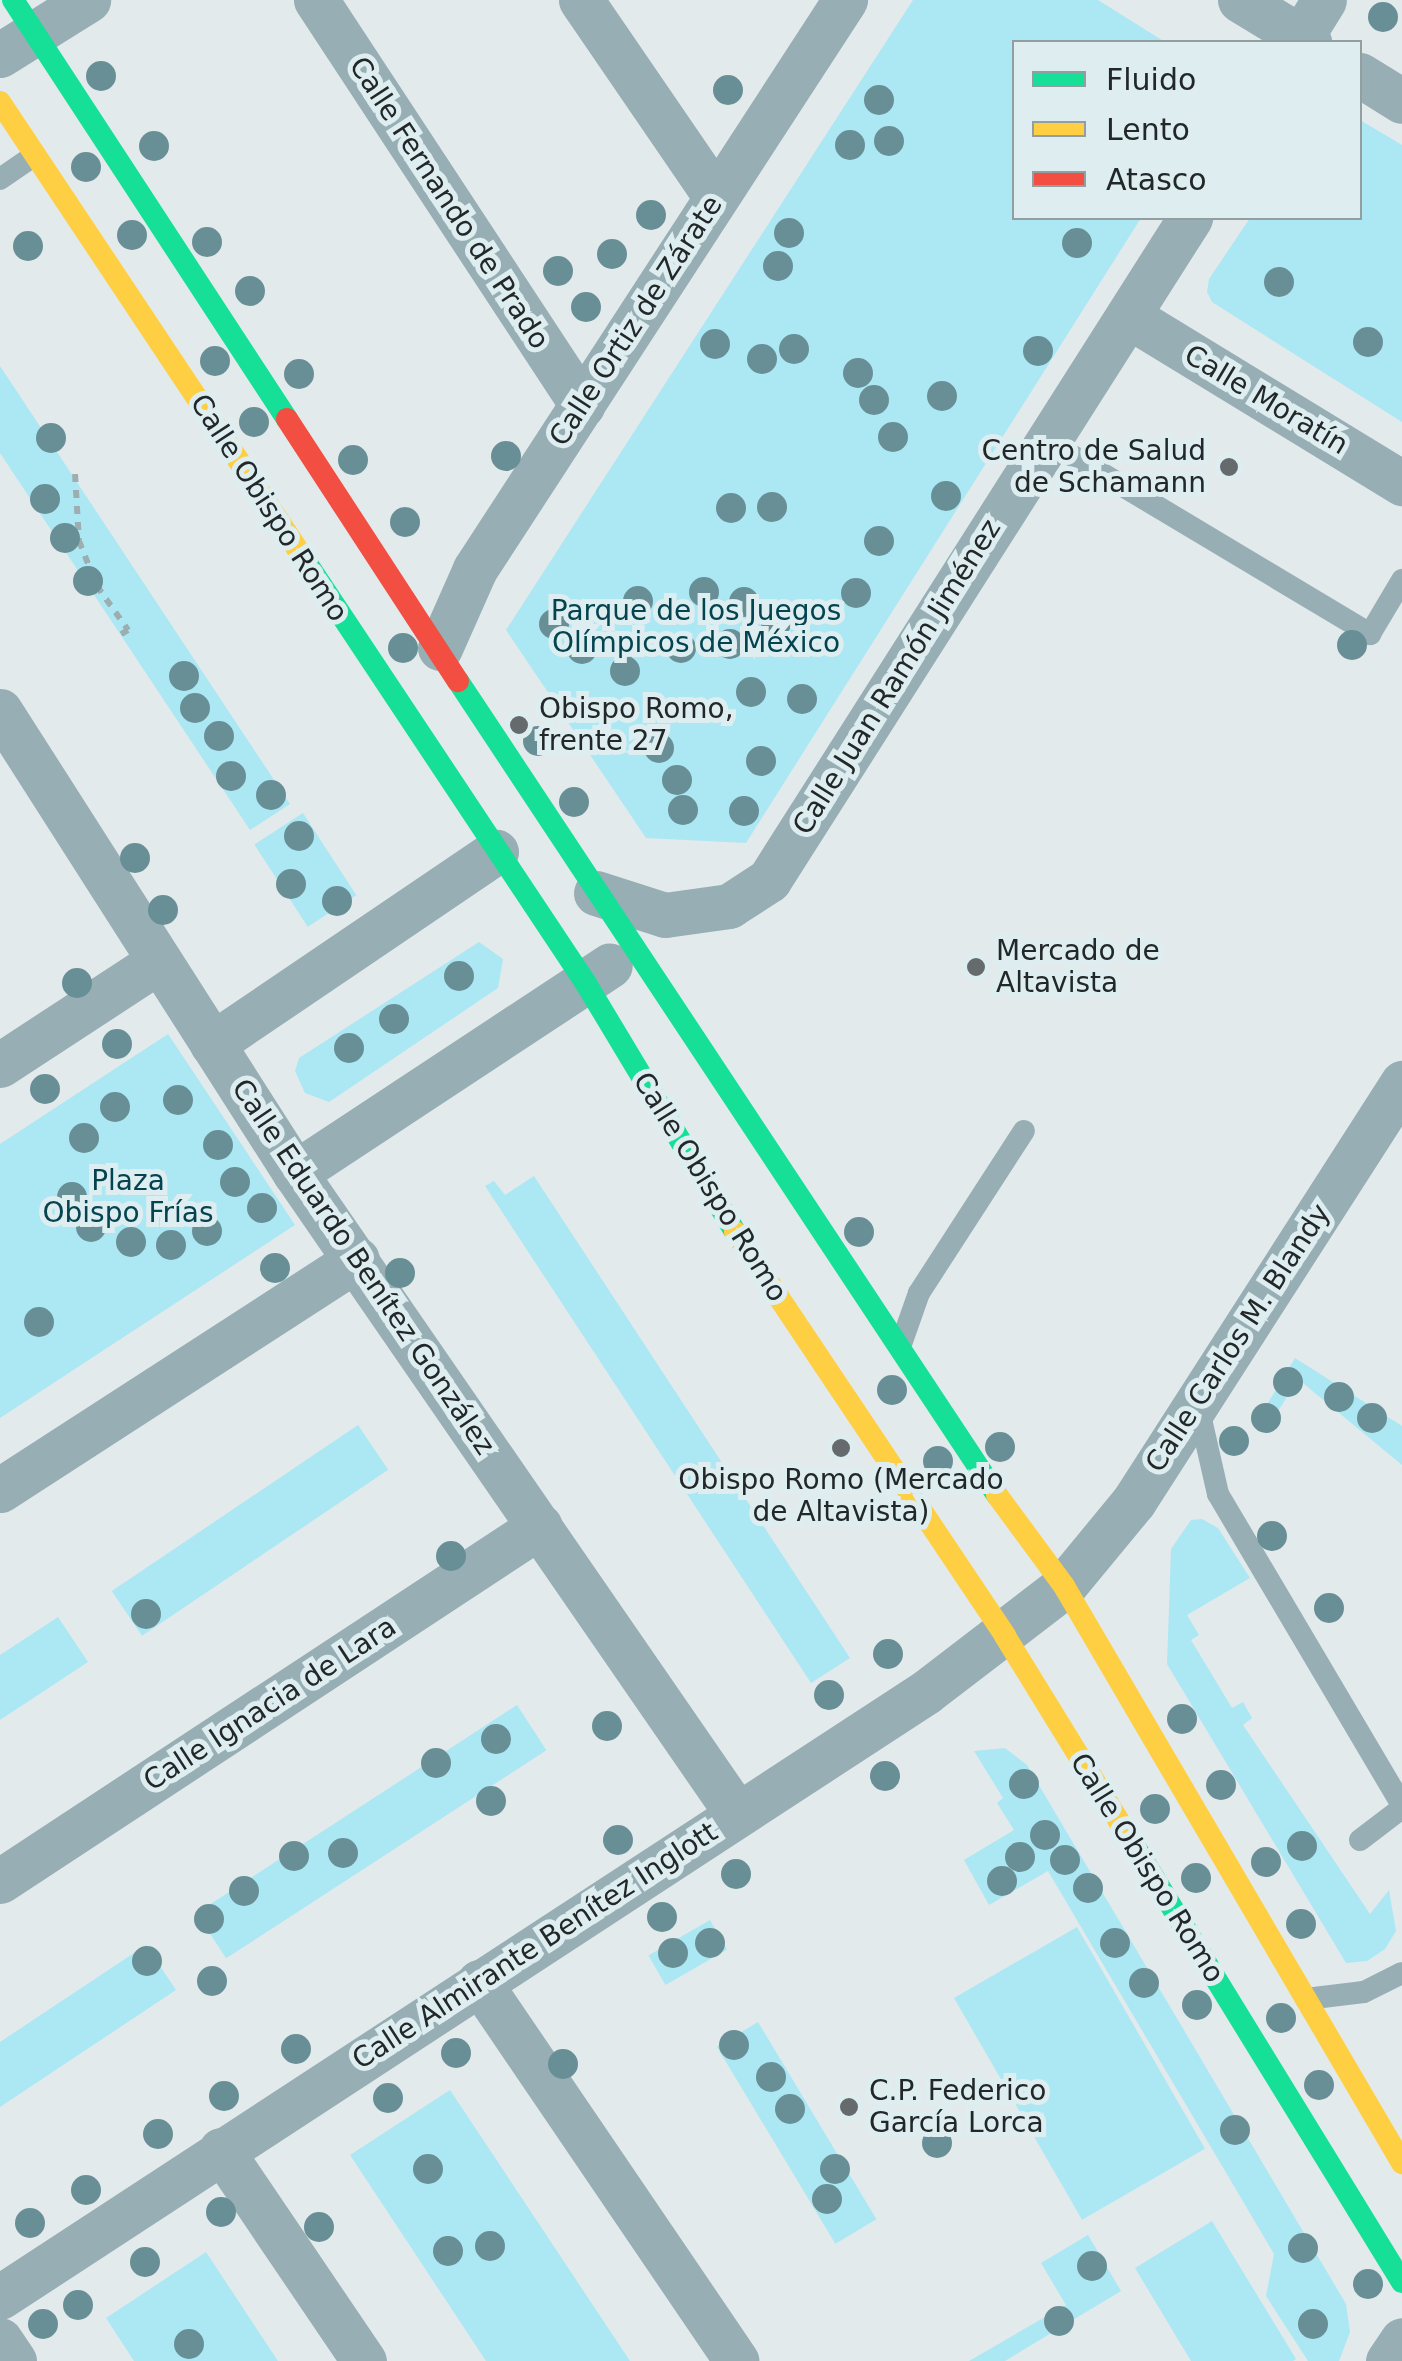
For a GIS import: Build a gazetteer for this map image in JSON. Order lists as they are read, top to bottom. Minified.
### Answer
{"streets":{"street":["Calle Fernando de Prado","Calle Ortiz de Zárate","Calle Moratín","Calle Obispo Romo","Calle Juan Ramón Jiménez","Calle Eduardo Benítez González","Calle Carlos M. Blandy","Calle Ignacia de Lara","Calle Almirante Benítez Inglott"]},"crossings":[["Calle Fernando de Prado","Calle Ortiz de Zárate"],["Calle Moratín","Calle Juan Ramón Jiménez"],["Calle Obispo Romo","Calle Almirante Benítez Inglott"],["Calle Eduardo Benítez González","Calle Ignacia de Lara"],["Calle Eduardo Benítez González","Calle Almirante Benítez Inglott"],["Calle Carlos M. Blandy","Calle Almirante Benítez Inglott"]],"parks":["Parque de los Juegos Olímpicos de México","Plaza Obispo Frías"],"places":["Centro de Salud de Schamann","Obispo Romo, frente 27","Mercado de Altavista","Obispo Romo (Mercado de Altavista)","C.P. Federico García Lorca"],"legend":["Fluido","Lento","Atasco"]}
